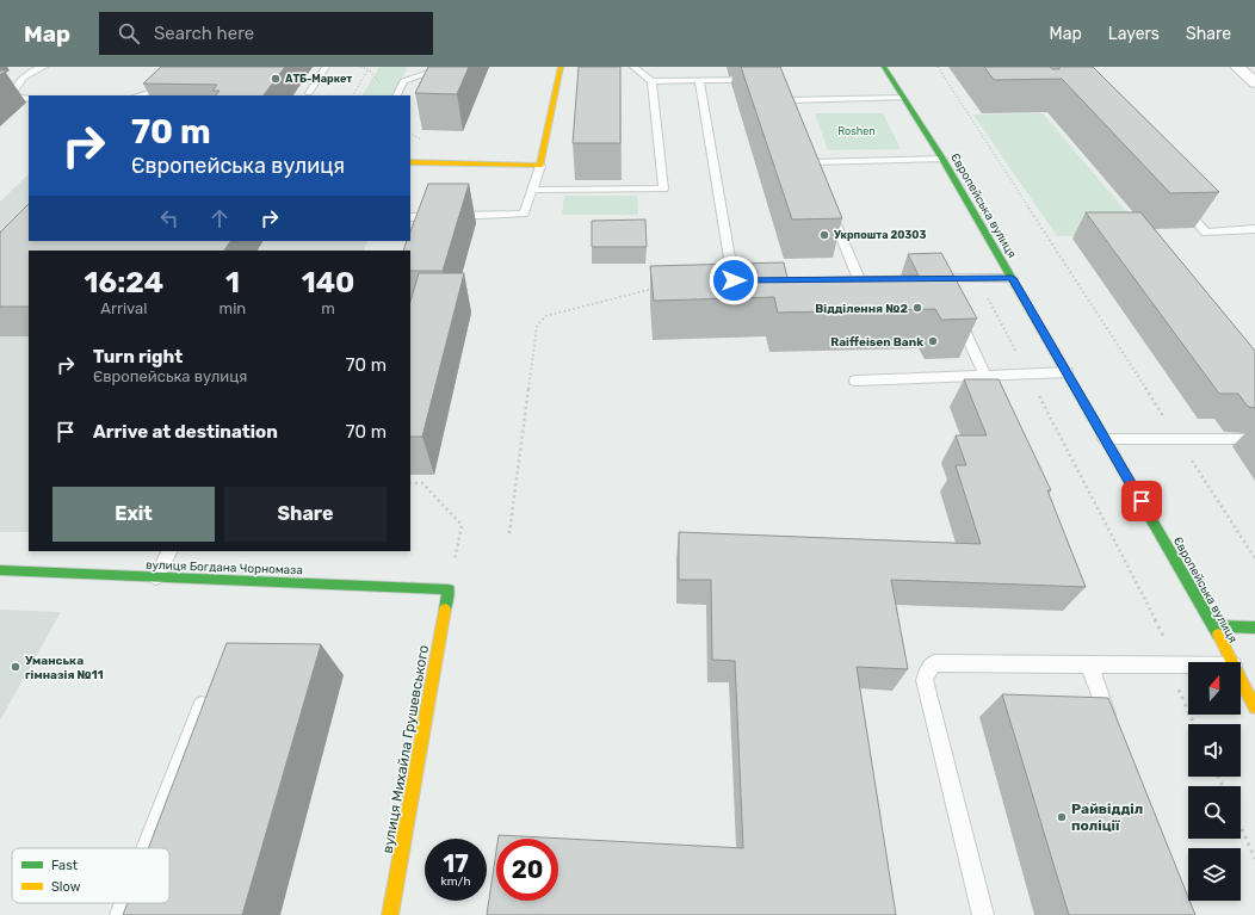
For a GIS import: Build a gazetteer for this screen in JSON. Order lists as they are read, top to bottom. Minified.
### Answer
{"streets":{"street":["Європейська вулиця","вулиця Богдана Чорномаза","вулиця Михайла Грушевського"]},"crossings":[["вулиця Богдана Чорномаза","вулиця Михайла Грушевського"]],"parks":["Roshen"],"places":["АТБ-Маркет","Укрпошта 20303","Відділення №2","Raiffeisen Bank","Уманська гімназія №11","Райвідділ поліції"],"legend":["Fast","Slow"],"north":"top","page":{"header":"Map","search":"Search here","nav":["Map","Layers","Share"],"turn":["70 m","Європейська вулиця"],"eta":["16:24","Arrival","1","min","140","m"],"list":[{"name":"Turn right","note":"Європейська вулиця","value":"70 m"},{"name":"Arrive at destination","value":"70 m"}],"buttons":["Exit","Share"],"speed":"17 km/h","limit":"20"}}
